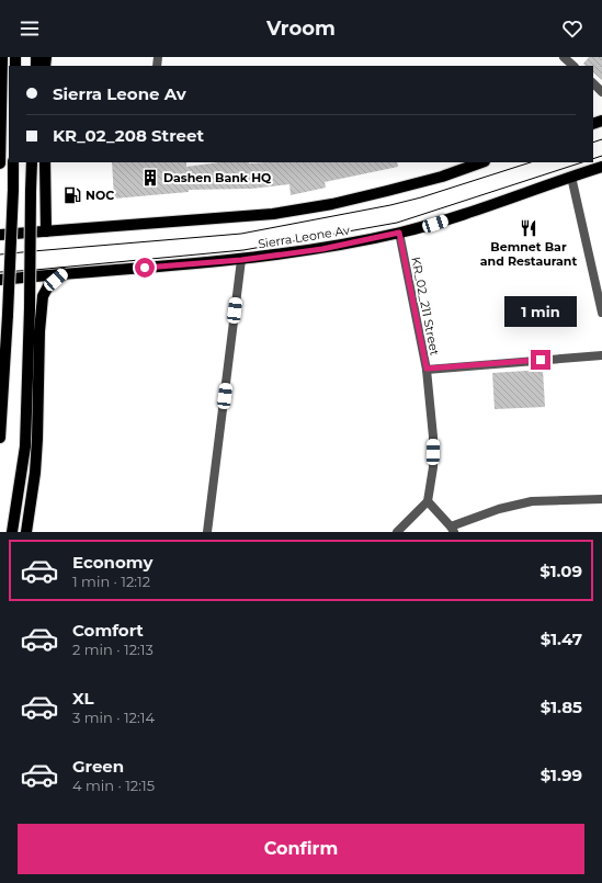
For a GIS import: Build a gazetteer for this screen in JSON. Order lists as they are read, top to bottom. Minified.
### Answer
{"streets":{"main road":["Sierra Leone Av"],"street":["KR_02_211 Street"]},"crossings":[["Sierra Leone Av","KR_02_211 Street"]],"places":{"building":["Dashen Bank HQ"],"fuel station":["NOC"],"restaurant":["Bemnet Bar and Restaurant"]},"page":{"header":"Vroom","banner":["Sierra Leone Av","KR_02_208 Street"],"bubble":"1 min","list":[{"name":"Economy","note":"1 min · 12:12","value":"$1.09"},{"name":"Comfort","note":"2 min · 12:13","value":"$1.47"},{"name":"XL","note":"3 min · 12:14","value":"$1.85"},{"name":"Green","note":"4 min · 12:15","value":"$1.99"}],"buttons":"Confirm"}}
